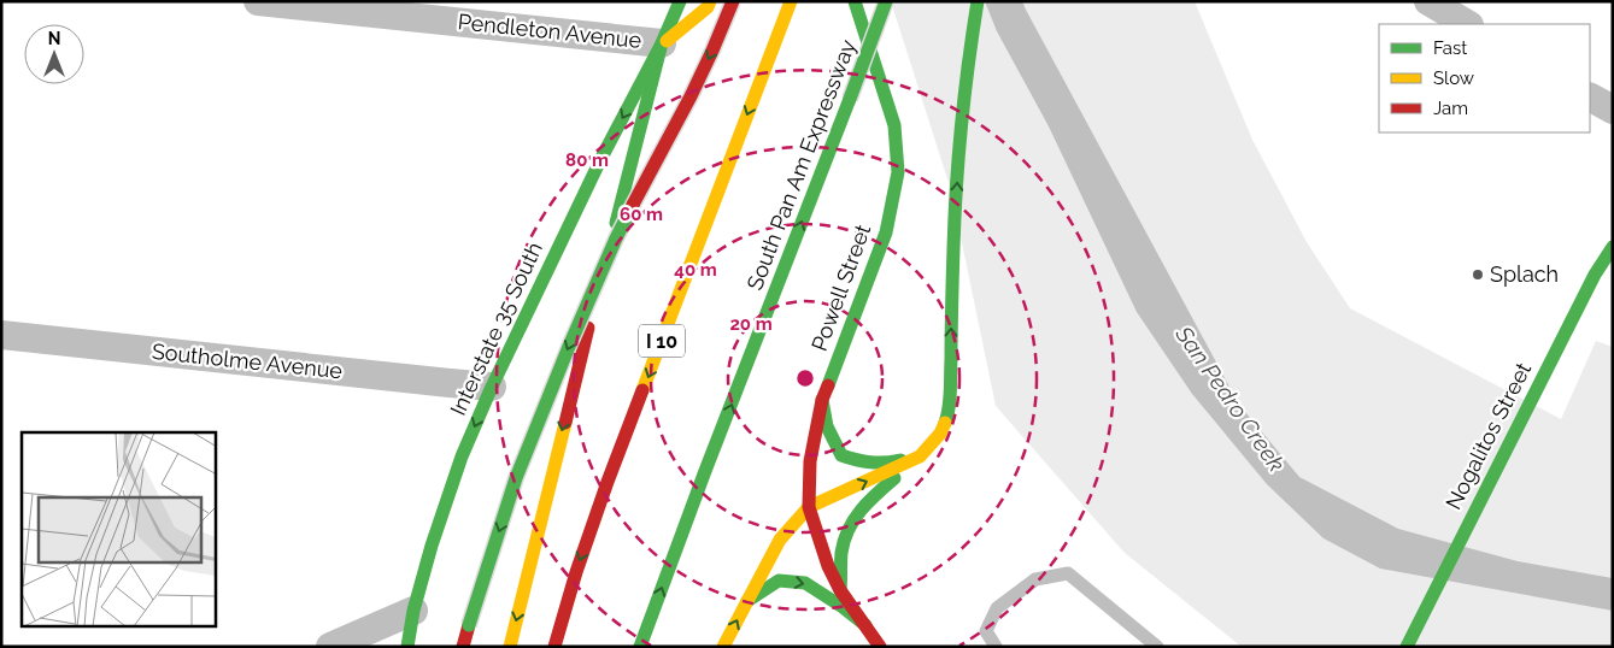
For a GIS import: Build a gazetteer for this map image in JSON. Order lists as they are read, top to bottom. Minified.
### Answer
{"streets":{"main road":["South Pan Am Expressway","Powell Street","Interstate 35 South","I 10","Nogalitos Street"],"street":["Pendleton Avenue","Southolme Avenue"]},"crossings":[["Pendleton Avenue","Interstate 35 South"],["Interstate 35 South","Southolme Avenue"]],"water":["San Pedro Creek"],"places":["Splach"],"legend":["Fast","Slow","Jam"],"north":"top","rings":["80 m","60 m","40 m","20 m"]}
